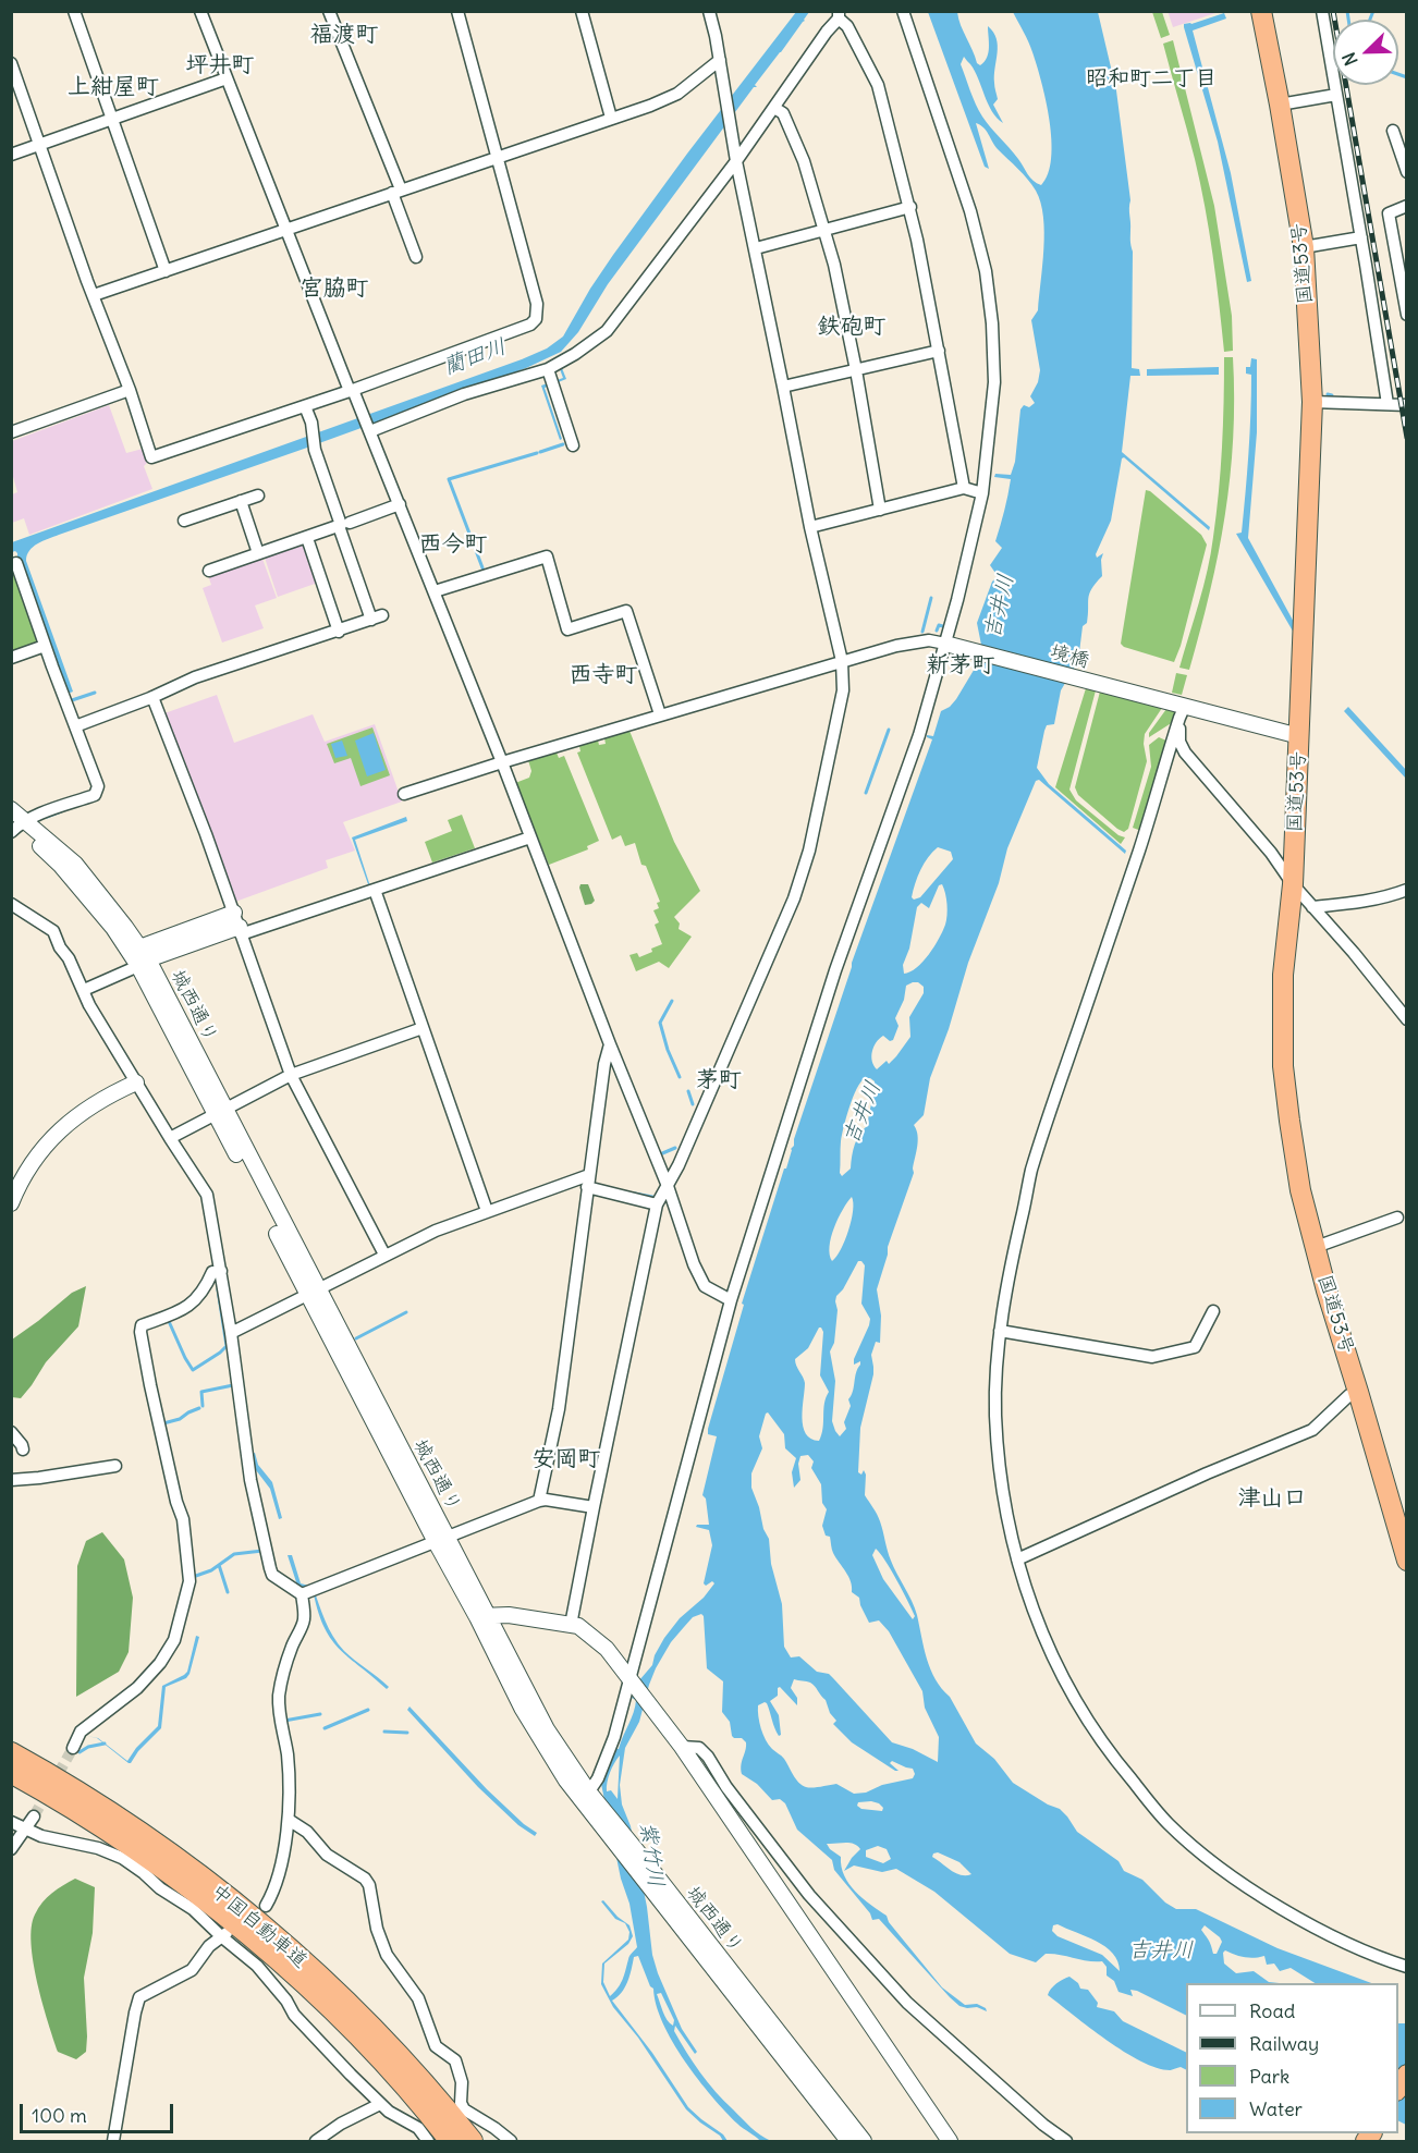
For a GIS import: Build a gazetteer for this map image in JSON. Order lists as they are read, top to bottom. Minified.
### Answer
{"streets":{"highway":["国道53号","中国自動車道"],"street":["境橋","城西通り"]},"crossings":[["国道53号","境橋"]],"districts":["福渡町","坪井町","昭和町二丁目","上紺屋町","宮脇町","鉄砲町","西今町","新茅町","西寺町","茅町","安岡町","津山口"],"water":["藺田川","吉井川","紫竹川"],"legend":["Road","Railway","Park","Water"],"scale_bar":"100 m","north":"bottom left"}
